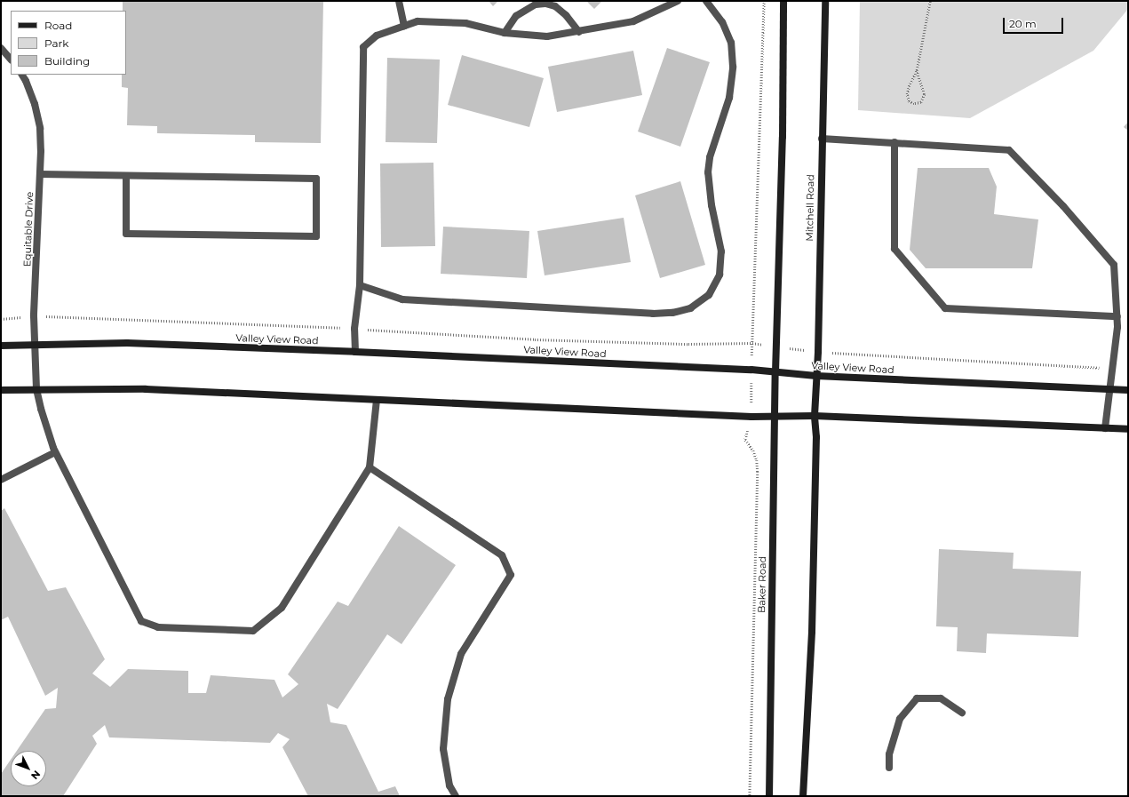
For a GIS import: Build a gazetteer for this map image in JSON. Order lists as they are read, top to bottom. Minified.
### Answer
{"streets":{"main road":["Mitchell Road","Valley View Road","Baker Road"],"street":["Equitable Drive"]},"crossings":[["Mitchell Road","Valley View Road"],["Equitable Drive","Valley View Road"],["Valley View Road","Baker Road"]],"legend":["Road","Park","Building"],"scale_bar":"20 m","north":"bottom right"}
